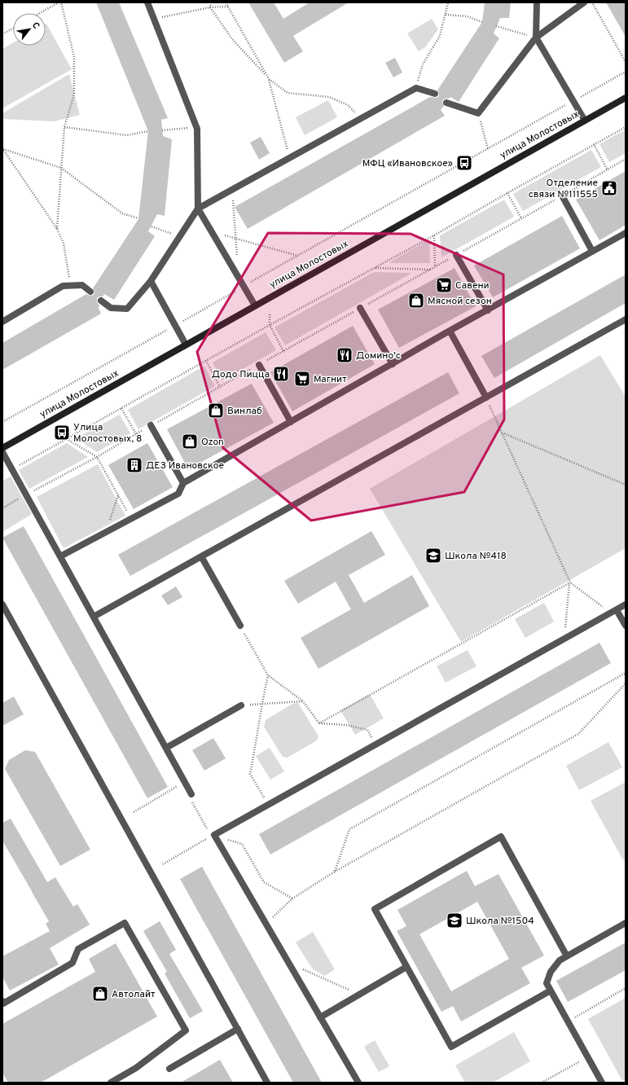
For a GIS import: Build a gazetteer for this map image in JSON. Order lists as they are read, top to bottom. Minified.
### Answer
{"streets":{"street":["улица Молостовых"]},"places":{"bus stop":["МФЦ «Ивановское»","Улица Молостовых, 8"],"public building":["Отделение связи №111555"],"supermarket":["Савени","Магнит"],"shop":["Мясной сезон","Винлаб","Ozon","Автолайт"],"restaurant":["Домино'c","Додо Пицца"],"building":["ДЕЗ Ивановское"],"school or university":["Школа №418","Школа №1504"]},"north":"top right"}
